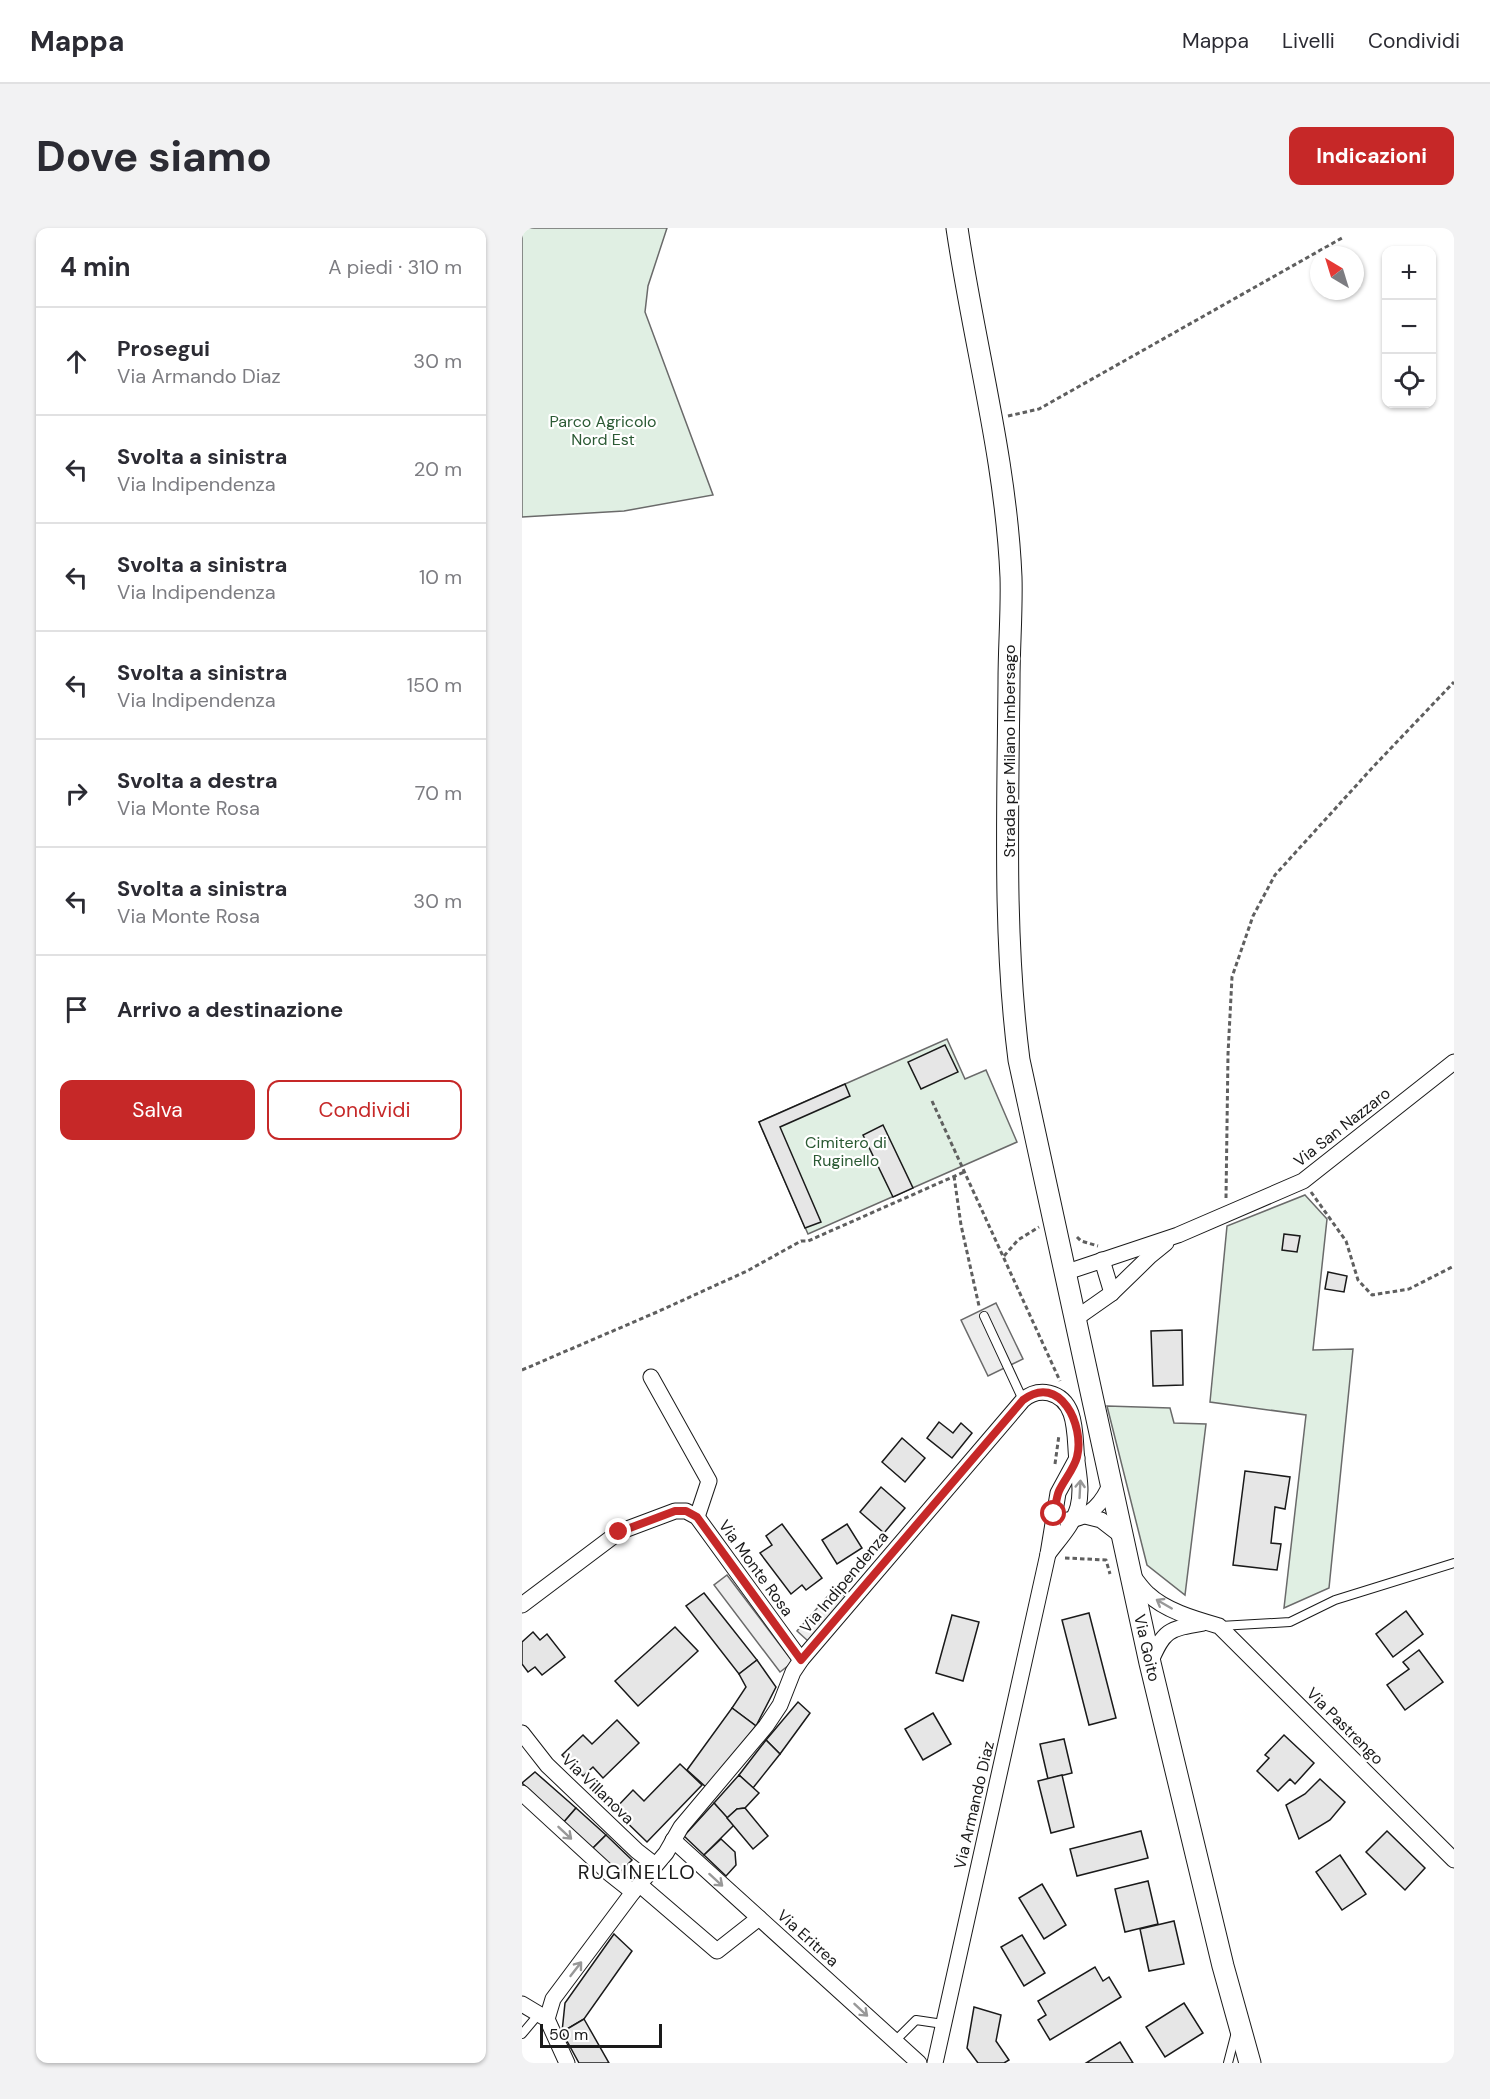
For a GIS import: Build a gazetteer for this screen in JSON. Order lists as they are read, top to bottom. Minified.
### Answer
{"streets":{"street":["Strada per Milano Imbersago","Via San Nazzaro","Via Monte Rosa","Via Indipendenza","Via Goito","Via Pastrengo","Via Villanova","Via Armando Diaz","Via Eritrea"]},"crossings":[["Strada per Milano Imbersago","Via San Nazzaro"],["Strada per Milano Imbersago","Via Goito"],["Via San Nazzaro","Via Goito"],["Via Monte Rosa","Via Indipendenza"],["Via Indipendenza","Via Villanova"],["Via Indipendenza","Via Eritrea"],["Via Goito","Via Pastrengo"],["Via Goito","Via Armando Diaz"]],"one_way":["Via Eritrea"],"districts":["RUGINELLO"],"parks":["Parco Agricolo Nord Est","Cimitero di Ruginello"],"scale_bar":"50 m","north":"top left","page":{"header":"Mappa","nav":["Mappa","Livelli","Condividi"],"buttons":["Indicazioni",["Salva","Condividi"]],"title":"Dove siamo","heading":["4 min","A piedi · 310 m"],"map_buttons":["+","−"],"list":[["Prosegui","Via Armando Diaz","30 m"],["Svolta a sinistra","Via Indipendenza","20 m"],["Svolta a sinistra","Via Indipendenza","10 m"],["Svolta a sinistra","Via Indipendenza","150 m"],["Svolta a destra","Via Monte Rosa","70 m"],["Svolta a sinistra","Via Monte Rosa","30 m"],"Arrivo a destinazione"],"scale":"50 m"}}
